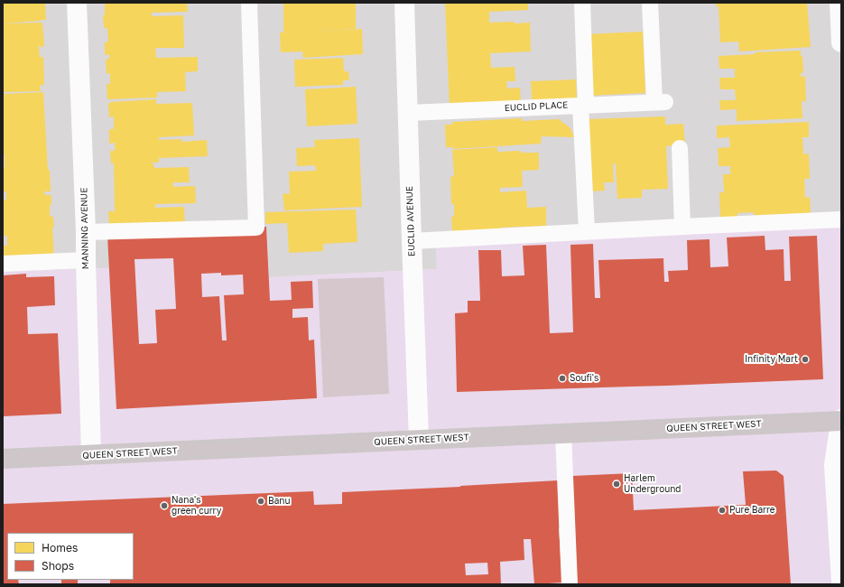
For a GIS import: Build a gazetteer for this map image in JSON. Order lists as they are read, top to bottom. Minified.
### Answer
{"streets":{"main road":["QUEEN STREET WEST"],"street":["EUCLID AVENUE","MANNING AVENUE"],"lane":["EUCLID PLACE"]},"crossings":[["EUCLID PLACE","EUCLID AVENUE"],["EUCLID AVENUE","QUEEN STREET WEST"],["MANNING AVENUE","QUEEN STREET WEST"]],"places":["Infinity Mart","Soufi's","Harlem Underground","Banu","Nana's green curry","Pure Barre"],"legend":["Homes","Shops"]}
